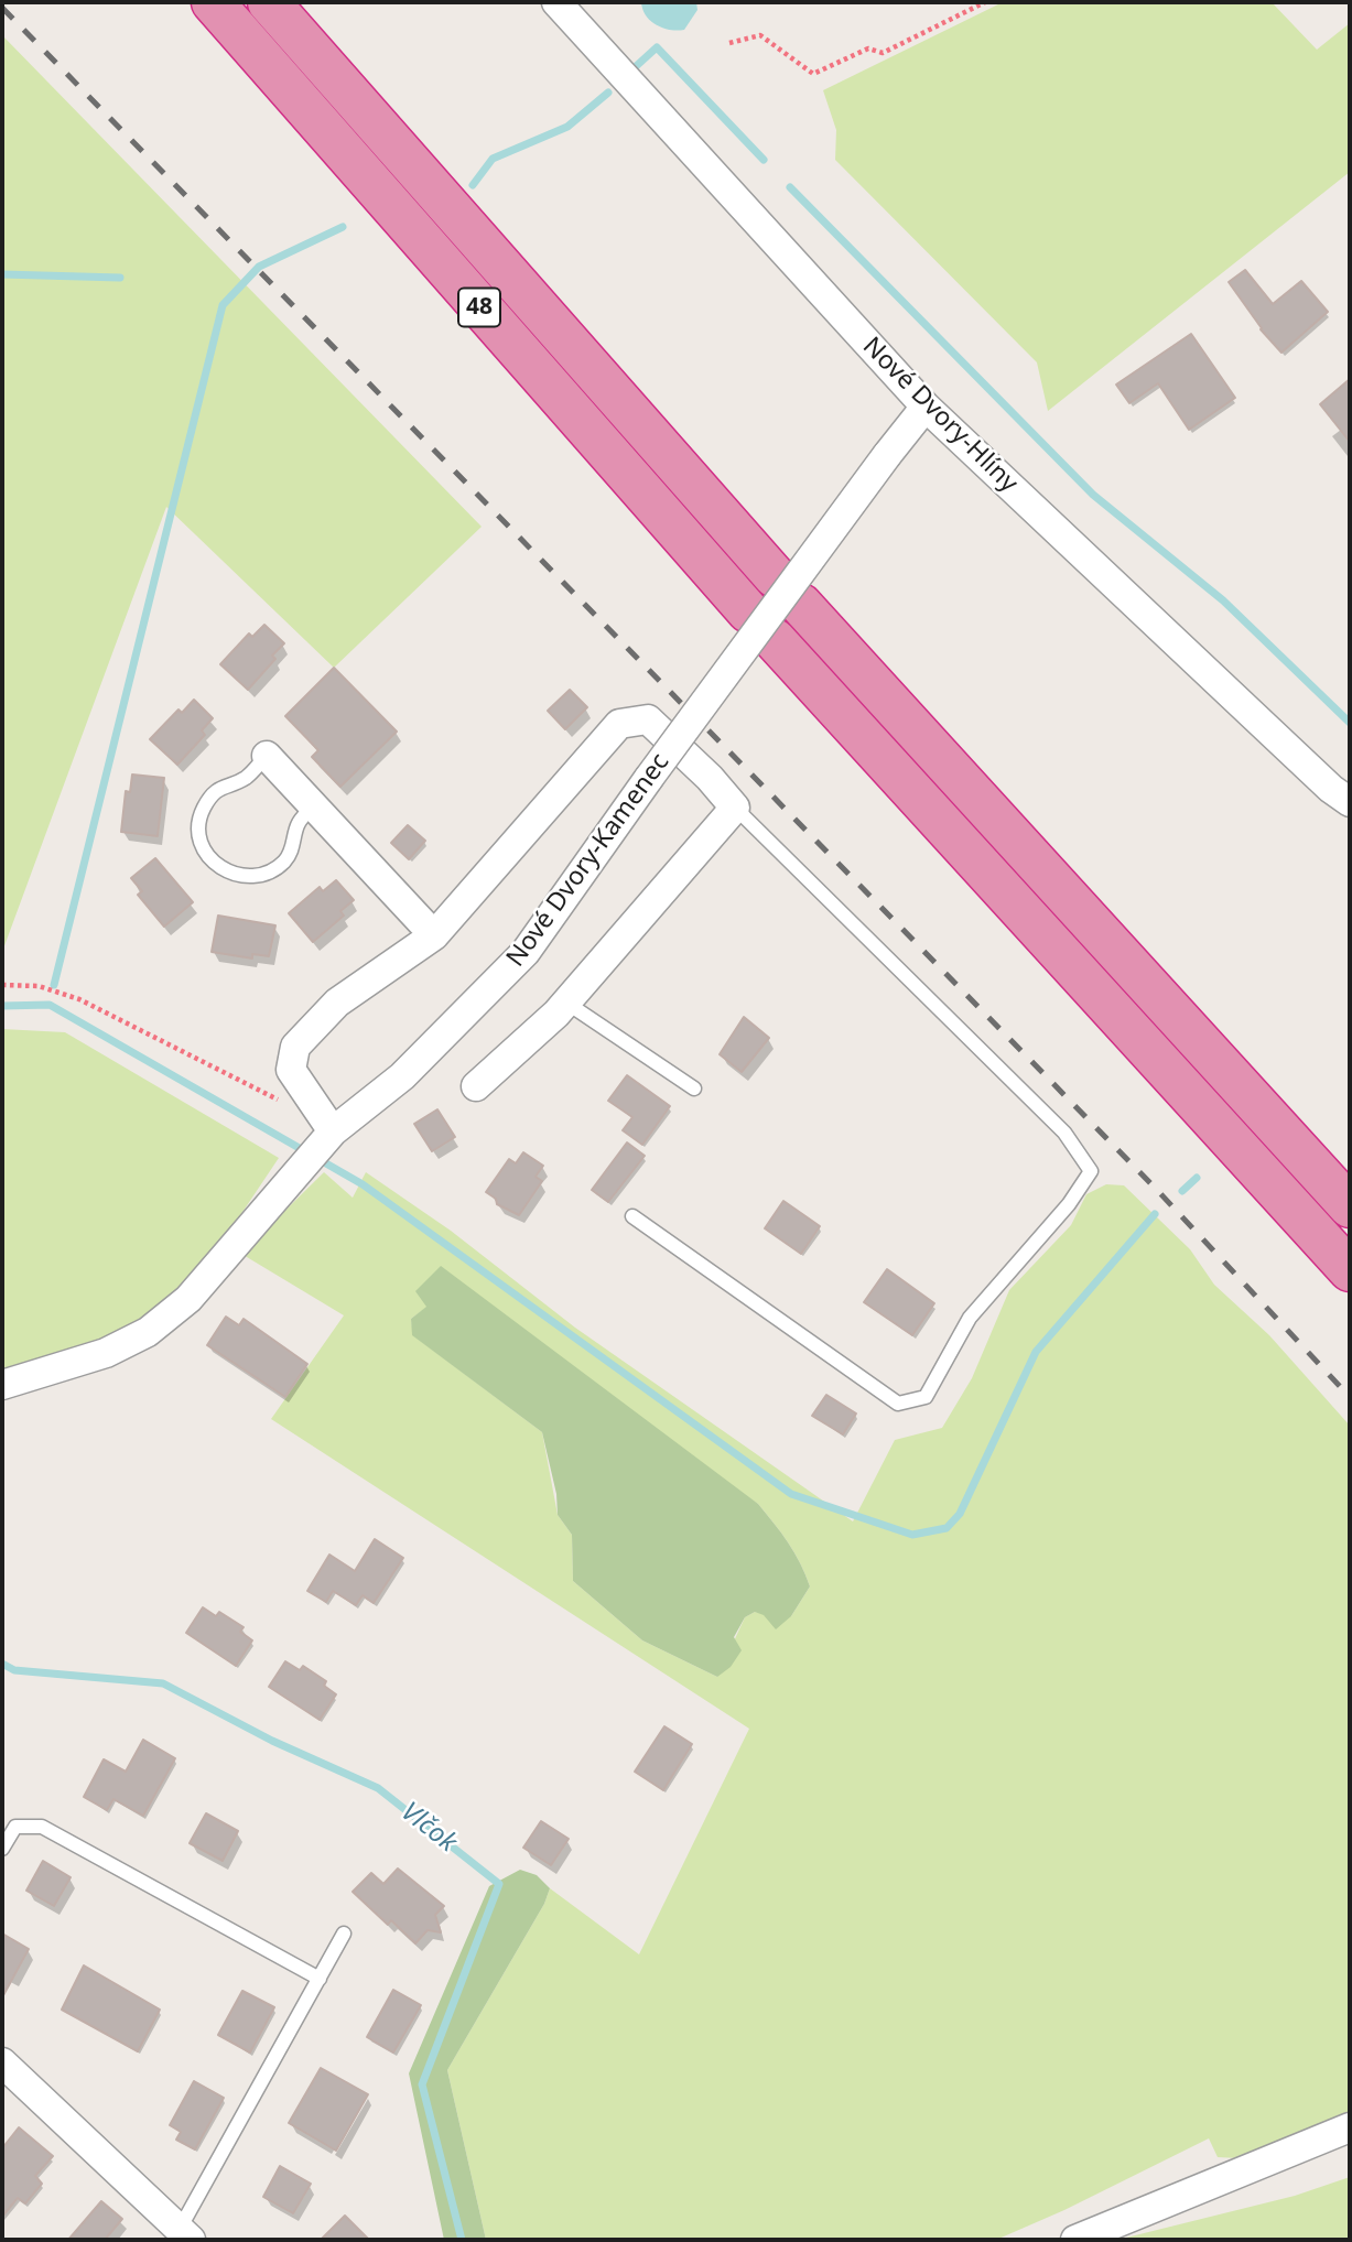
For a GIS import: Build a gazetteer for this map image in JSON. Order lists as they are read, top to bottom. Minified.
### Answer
{"streets":{"highway":["48"],"street":["Nové Dvory-Hlíny","Nové Dvory-Kamenec"]},"crossings":[["Nové Dvory-Hlíny","Nové Dvory-Kamenec"]],"water":["Vlčok"]}
